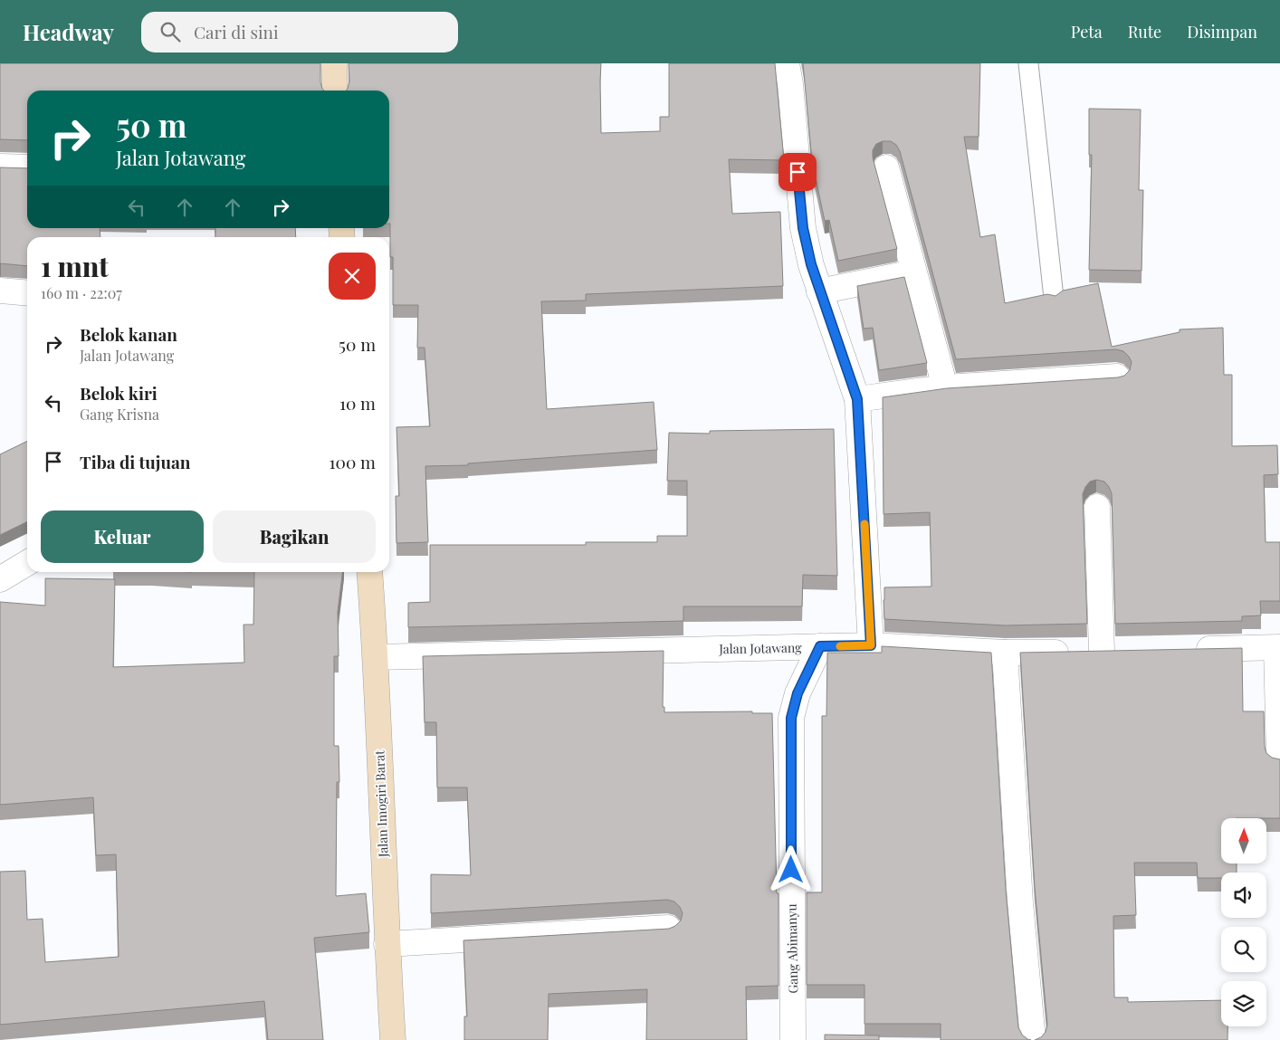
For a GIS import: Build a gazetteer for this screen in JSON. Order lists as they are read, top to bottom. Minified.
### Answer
{"streets":{"main road":["Jalan Imogiri Barat"],"street":["Jalan Jotawang","Gang Abimanyu"]},"crossings":[["Jalan Jotawang","Jalan Imogiri Barat"],["Jalan Jotawang","Gang Abimanyu"]],"north":"top","page":{"header":"Headway","search":"Cari di sini","nav":["Peta","Rute","Disimpan"],"turn":["50 m","Jalan Jotawang"],"heading":["1 mnt","160 m · 22:07"],"list":[{"name":"Belok kanan","note":"Jalan Jotawang","value":"50 m"},{"name":"Belok kiri","note":"Gang Krisna","value":"10 m"},{"name":"Tiba di tujuan","value":"100 m"}],"buttons":["Keluar","Bagikan"]}}
